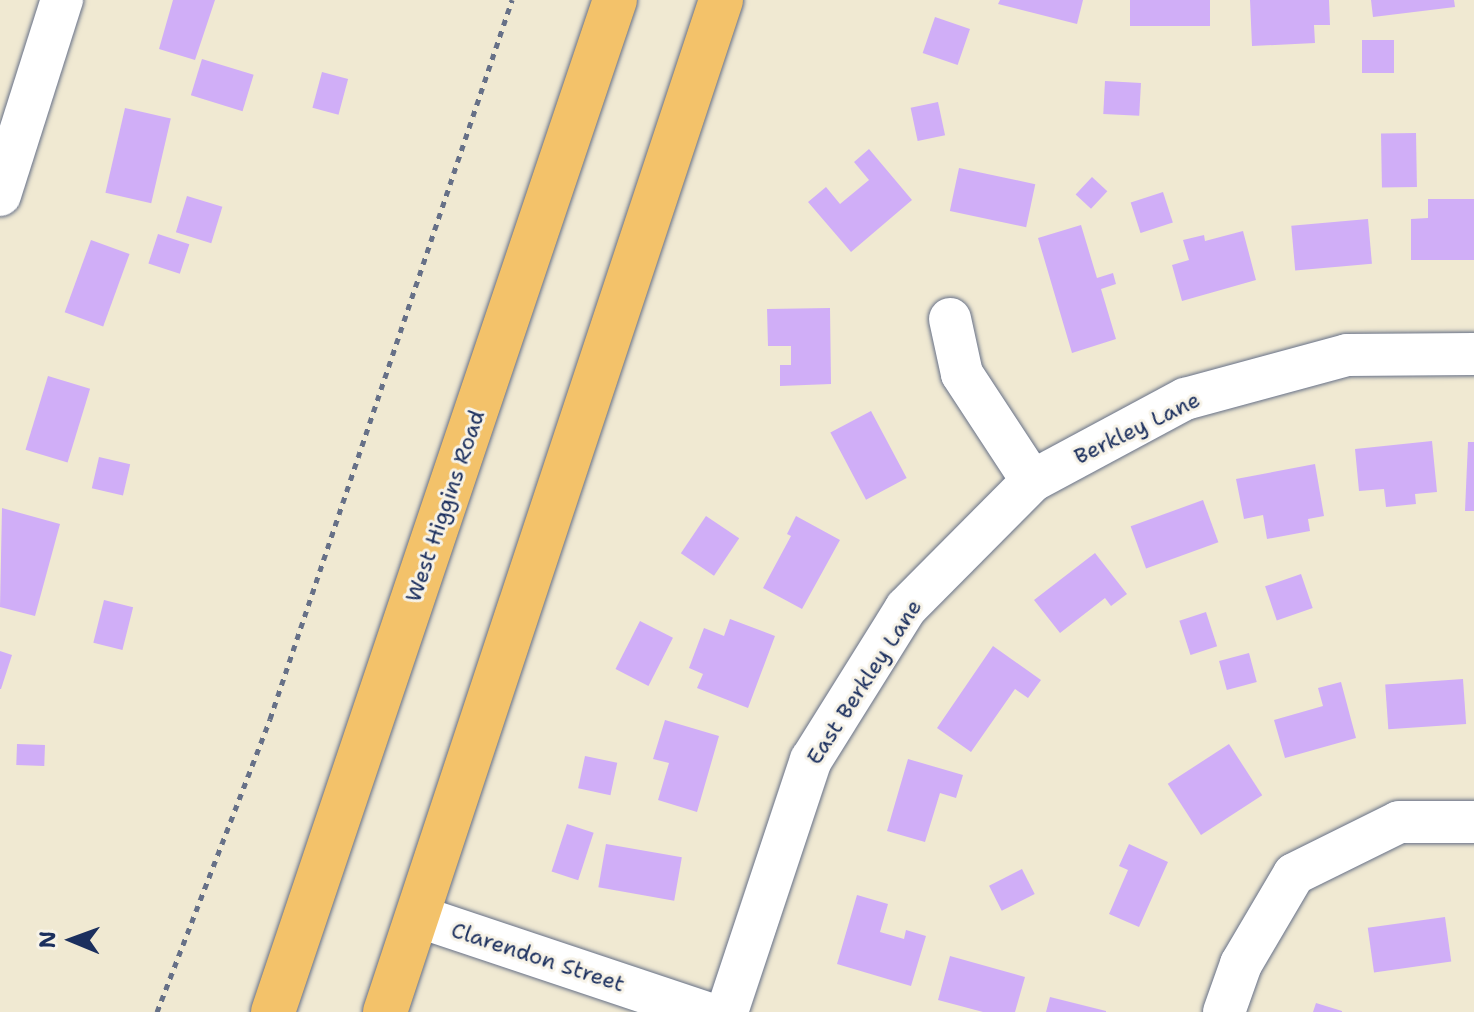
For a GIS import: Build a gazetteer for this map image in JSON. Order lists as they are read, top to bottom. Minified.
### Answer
{"streets":{"main road":["West Higgins Road"],"street":["Berkley Lane","East Berkley Lane","Clarendon Street"]},"crossings":[["Berkley Lane","East Berkley Lane"]],"north":"left"}
